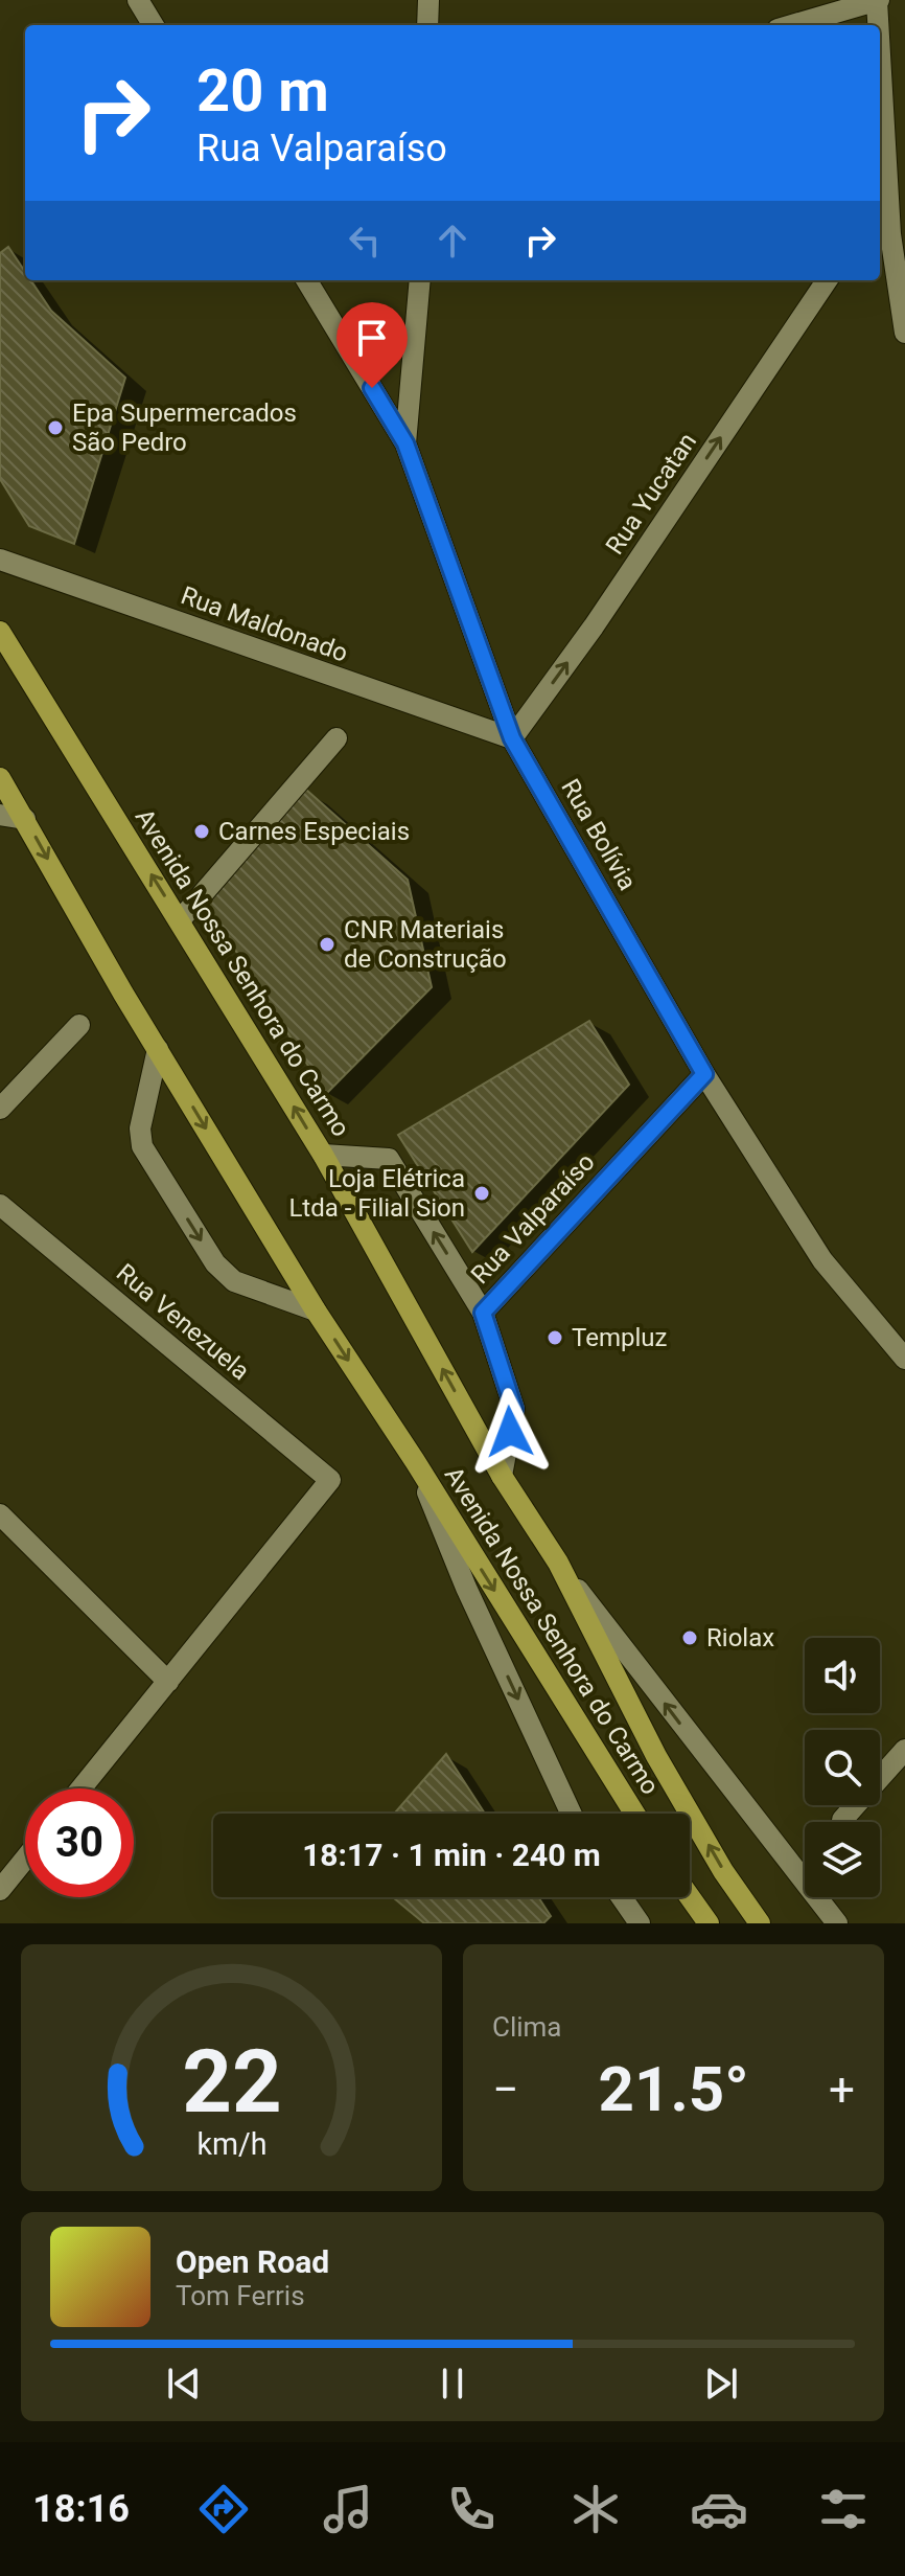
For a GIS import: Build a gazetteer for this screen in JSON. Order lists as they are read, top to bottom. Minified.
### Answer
{"streets":{"main road":["Avenida Nossa Senhora do Carmo"],"street":["Rua Yucatan","Rua Maldonado","Rua Bolívia","Rua Valparaíso","Rua Venezuela"]},"crossings":[["Rua Yucatan","Rua Maldonado"],["Rua Yucatan","Rua Bolívia"],["Rua Maldonado","Rua Bolívia"],["Rua Bolívia","Rua Valparaíso"],["Avenida Nossa Senhora do Carmo","Rua Valparaíso"]],"one_way":["Rua Yucatan"],"places":["Epa Supermercados São Pedro","Carnes Especiais","CNR Materiais de Construção","Loja Elétrica Ltda - Filial Sion","Templuz","Riolax"],"page":{"turn":["20 m","Rua Valparaíso"],"limit":"30","trip":"18:17 · 1 min · 240 m","tile":"Clima","heat":["−","21.5°","+"],"song":["Open Road","Tom Ferris"],"tabs":"18:16","gauge":["22","km/h"]}}
